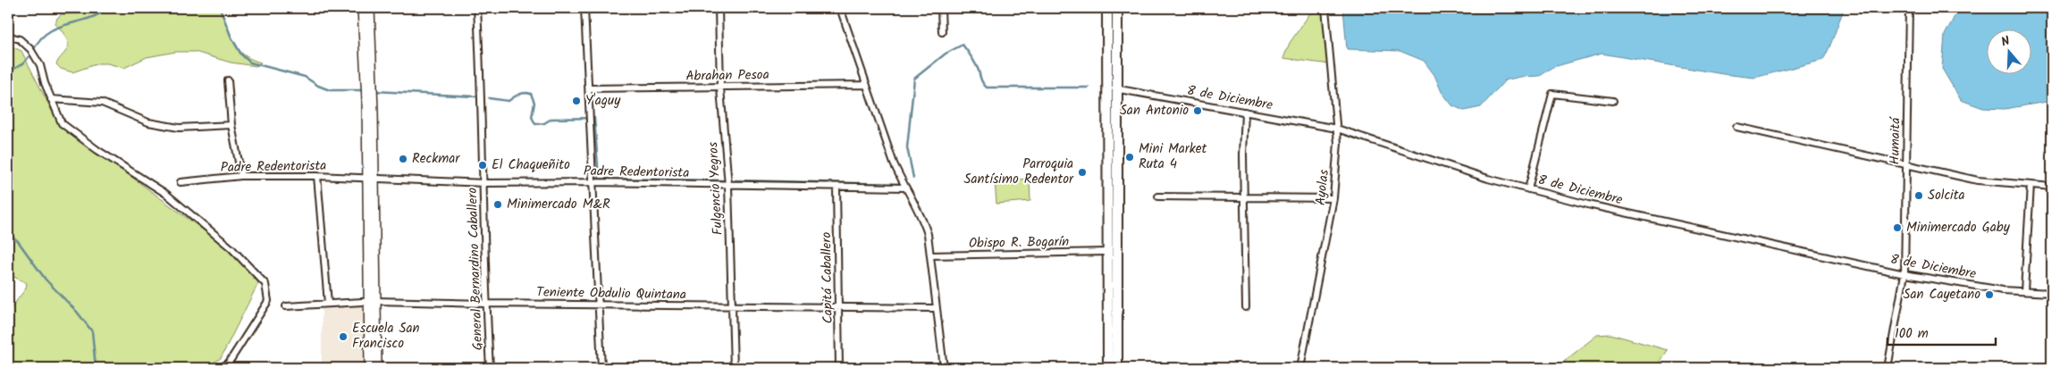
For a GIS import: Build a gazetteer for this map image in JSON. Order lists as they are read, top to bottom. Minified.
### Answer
{"streets":{"street":["Abrahan Pesoa","8 de Diciembre","Humaitá","Padre Redentorista","Ayolas","Fulgencio Yegros","Obispo R. Bogarín","General Bernardino Caballero","Capitá Caballero","Teniente Obdulio Quintana"]},"crossings":[["Abrahan Pesoa","Fulgencio Yegros"],["8 de Diciembre","Humaitá"],["8 de Diciembre","Ayolas"],["Padre Redentorista","Fulgencio Yegros"],["Padre Redentorista","General Bernardino Caballero"],["Padre Redentorista","Capitá Caballero"],["Fulgencio Yegros","Teniente Obdulio Quintana"],["General Bernardino Caballero","Teniente Obdulio Quintana"],["Capitá Caballero","Teniente Obdulio Quintana"]],"places":["Y'aguy","San Antonio","Mini Market Ruta 4","Reckmar","El Chaqueñito","Parroquia Santísimo Redentor","Solcita","Minimercado M&R","Minimercado Gaby","San Cayetano","Escuela San Francisco"],"scale_bar":"100 m","north":"top"}
